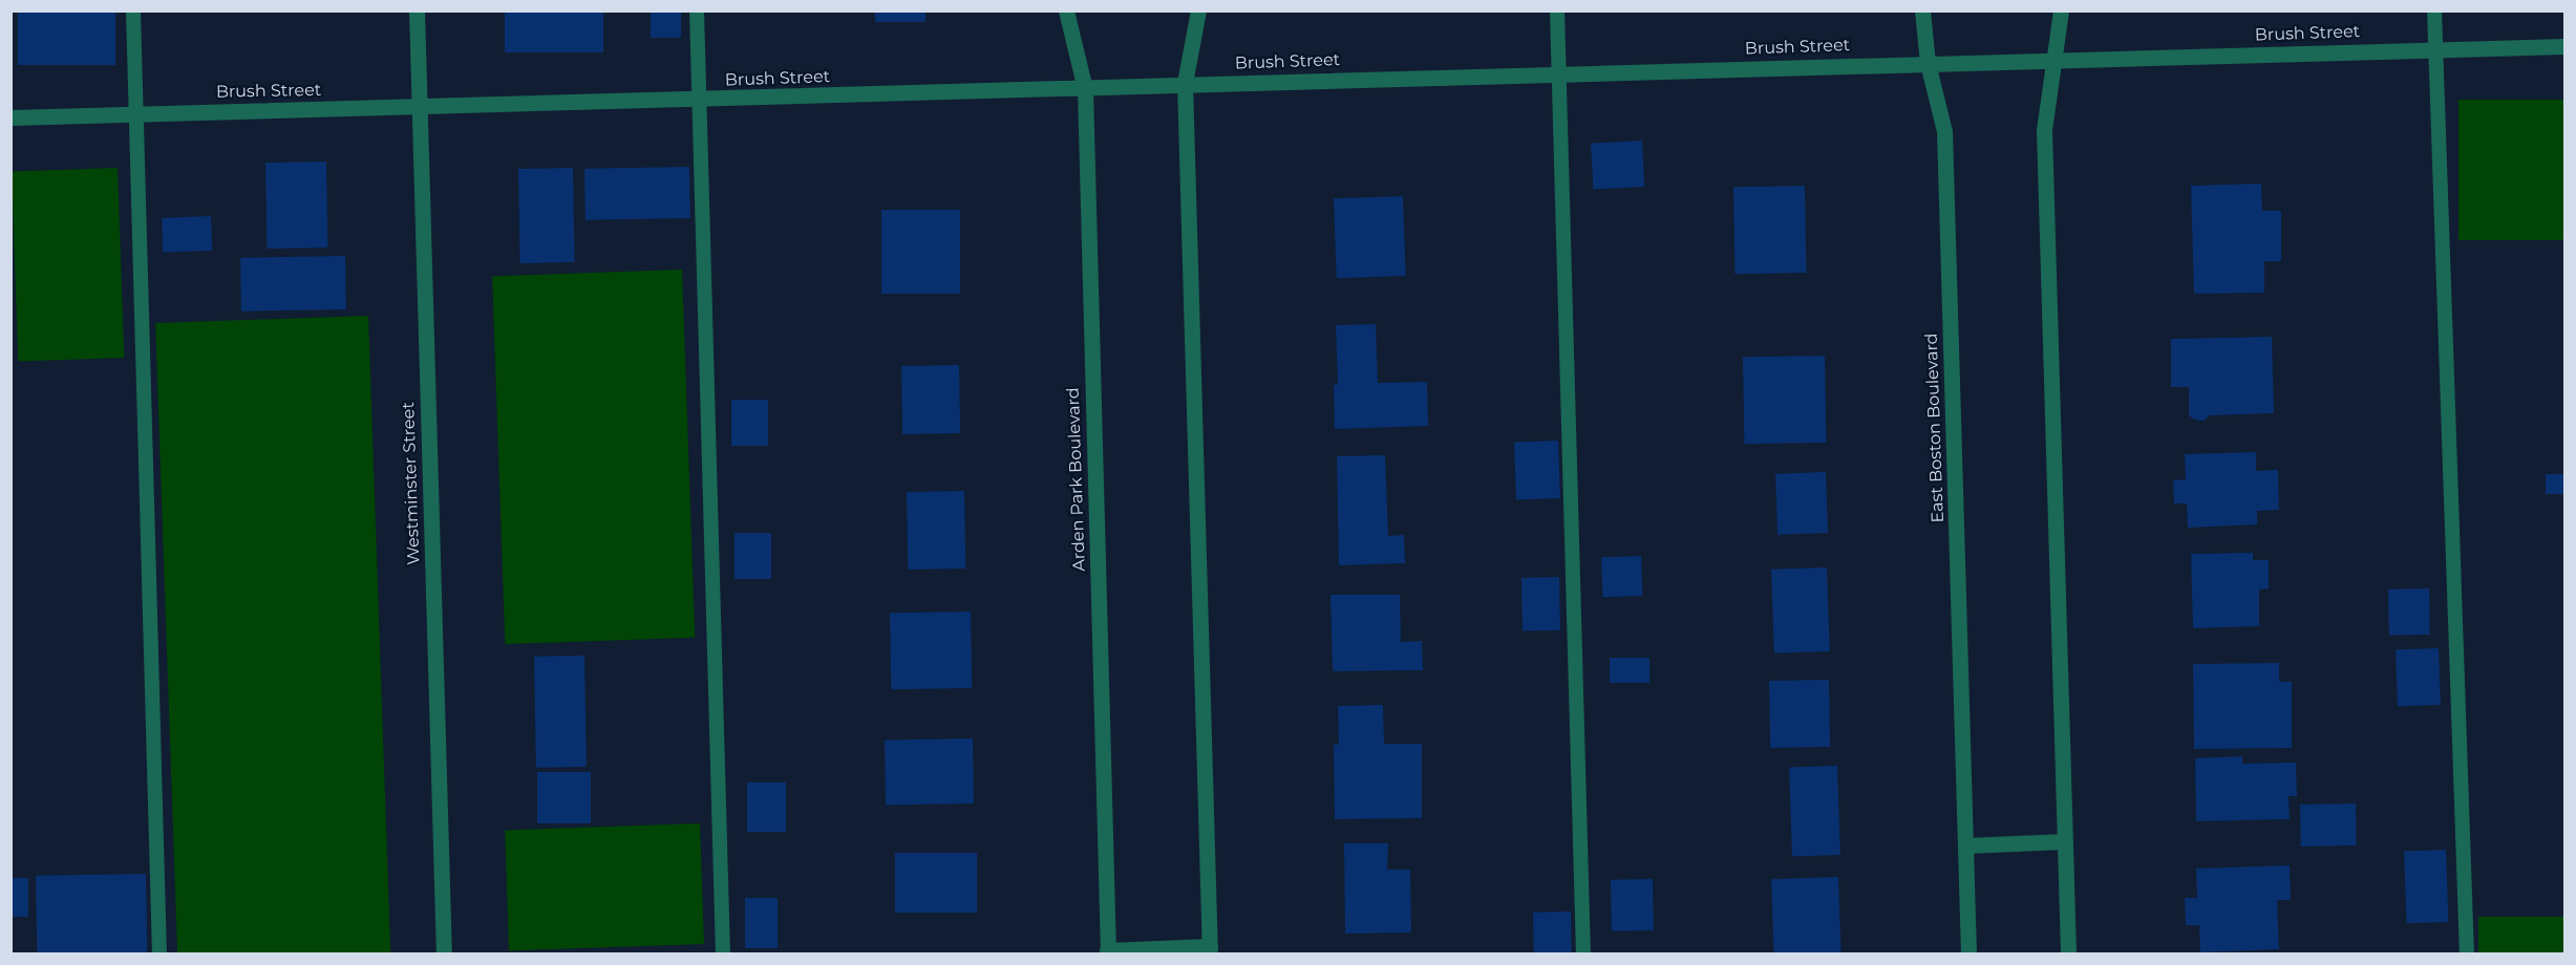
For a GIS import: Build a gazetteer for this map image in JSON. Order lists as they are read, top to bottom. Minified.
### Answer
{"streets":{"street":["Brush Street","East Boston Boulevard","Arden Park Boulevard","Westminster Street"]},"crossings":[["Brush Street","East Boston Boulevard"],["Brush Street","Arden Park Boulevard"],["Brush Street","Westminster Street"]]}
